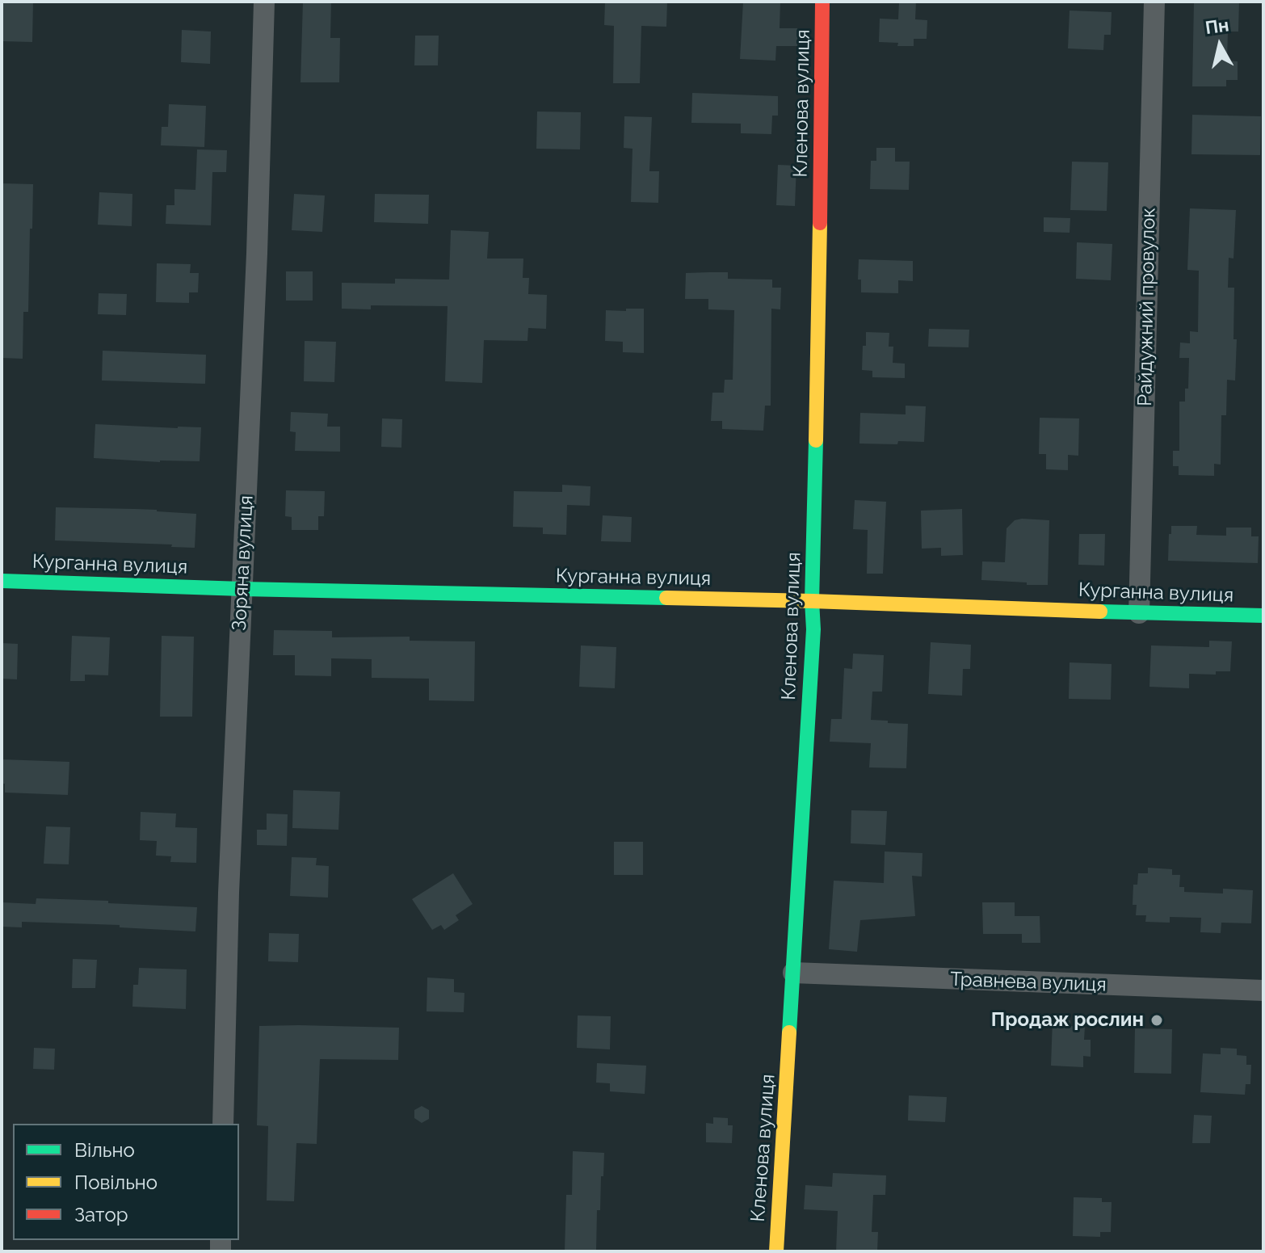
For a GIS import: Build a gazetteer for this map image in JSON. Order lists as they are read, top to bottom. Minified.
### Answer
{"streets":{"street":["Кленова вулиця","Райдужний провулок","Зоряна вулиця","Курганна вулиця","Травнева вулиця"]},"crossings":[["Кленова вулиця","Курганна вулиця"],["Кленова вулиця","Травнева вулиця"],["Райдужний провулок","Курганна вулиця"],["Зоряна вулиця","Курганна вулиця"]],"places":["Продаж рослин"],"legend":["Вільно","Повільно","Затор"],"north":"top"}
